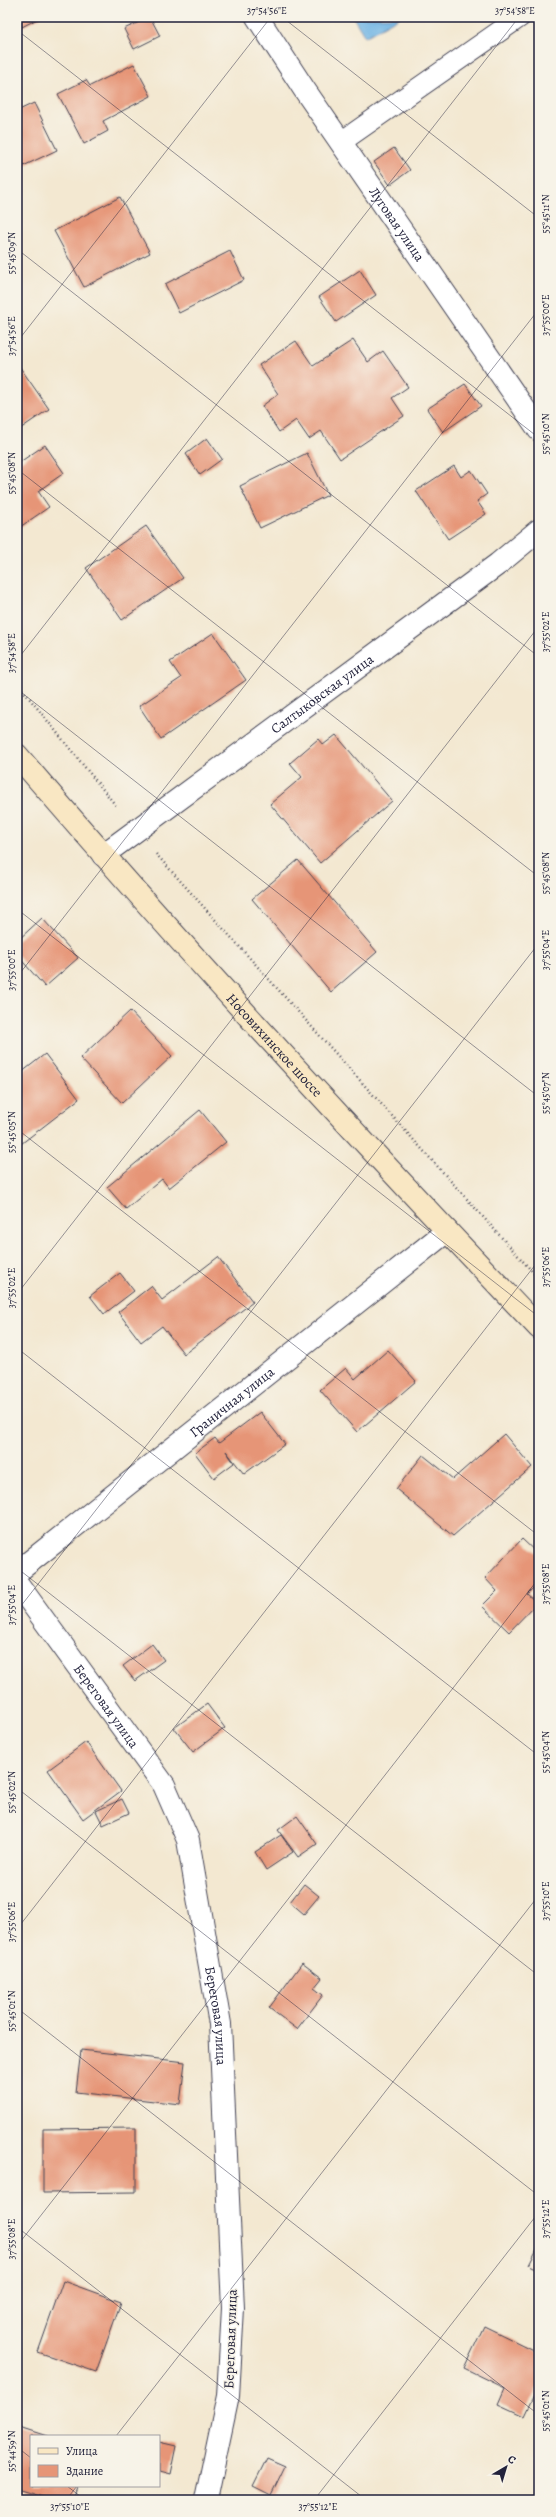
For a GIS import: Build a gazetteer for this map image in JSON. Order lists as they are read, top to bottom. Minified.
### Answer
{"streets":{"main road":["Носовихинское шоссе"],"street":["Луговая улица","Салтыковская улица","Граничная улица","Береговая улица"]},"crossings":[["Салтыковская улица","Носовихинское шоссе"],["Носовихинское шоссе","Граничная улица"]],"legend":["Улица","Здание"],"north":"top right","coordinates":["37°54'56\"E","37°54'58\"E","55°45'11\"N","55°45'09\"N","37°55'00\"E","55°45'10\"N","55°45'08\"N","37°55'02\"E","37°55'04\"E","55°45'07\"N","55°45'05\"N","37°55'06\"E","37°55'08\"E","55°45'04\"N","55°45'02\"N","37°55'10\"E","55°45'01\"N","37°55'12\"E","55°44'59\"N"]}
